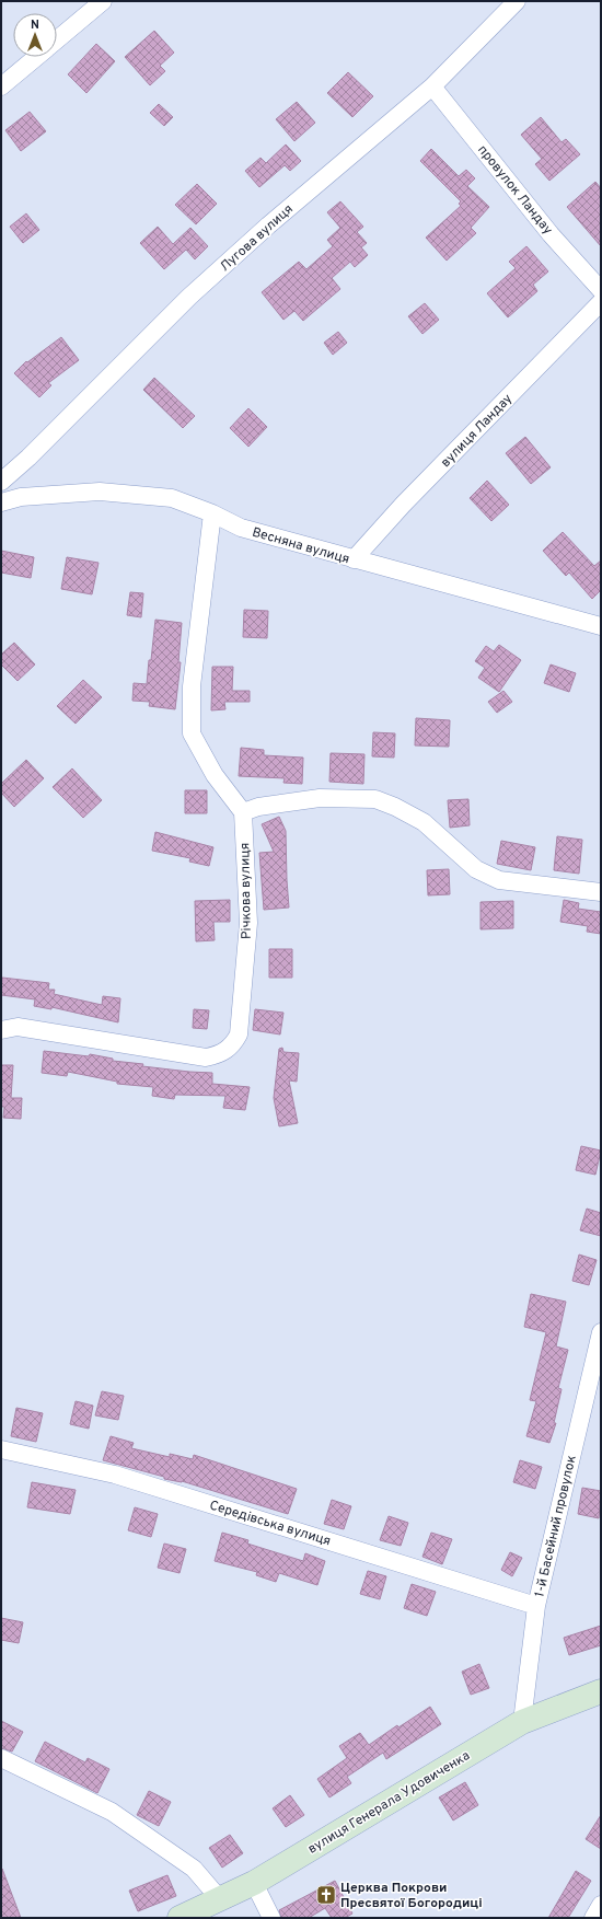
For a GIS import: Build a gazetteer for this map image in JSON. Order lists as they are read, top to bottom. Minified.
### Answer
{"streets":{"main road":["вулиця Генерала Удовиченка"],"street":["провулок Ландау","Лугова вулиця","вулиця Ландау","Весняна вулиця","Річкова вулиця","Середівська вулиця","1-й Басейний провулок"]},"crossings":[["провулок Ландау","Лугова вулиця"],["вулиця Ландау","Весняна вулиця"],["Середівська вулиця","1-й Басейний провулок"],["1-й Басейний провулок","вулиця Генерала Удовиченка"]],"places":{"church":["Церква Покрови Пресвятої Богородиці"]},"north":"top"}
